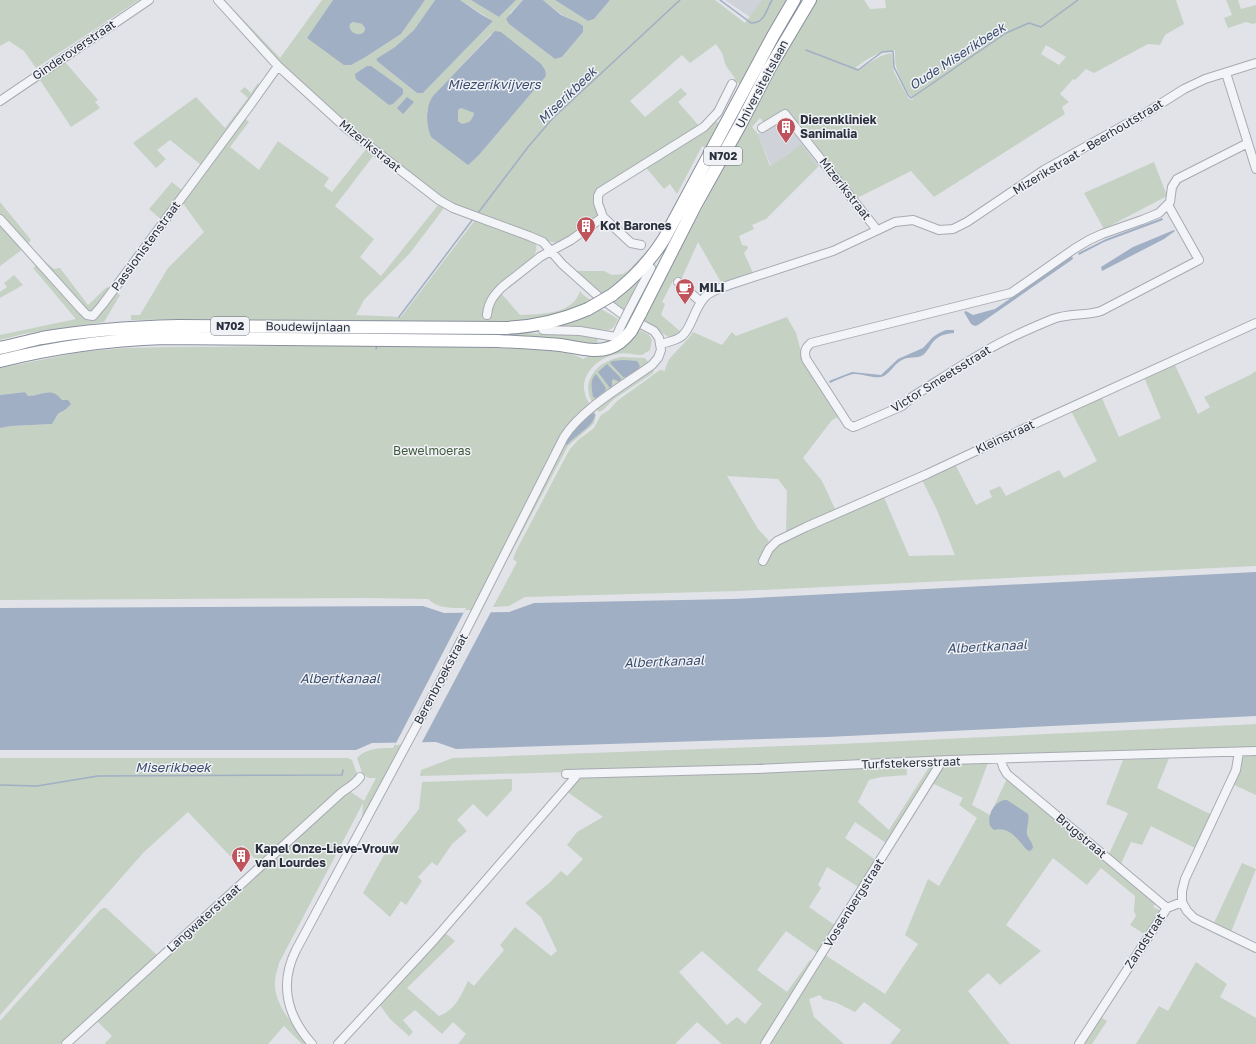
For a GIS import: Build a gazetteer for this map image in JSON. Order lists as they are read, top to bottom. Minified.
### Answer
{"streets":{"highway":["Universiteitslaan","N702","Boudewijnlaan"],"street":["Ginderoverstraat","Mizerikstraat","Mizerikstraat - Beerhoutstraat","Passionistenstraat","Victor Smeetsstraat","Kleinstraat","Berenbroekstraat","Turfstekersstraat","Brugstraat","Vossenbergstraat","Langwaterstraat","Zandstraat"]},"crossings":[["Universiteitslaan","Boudewijnlaan"],["Mizerikstraat","Mizerikstraat - Beerhoutstraat"],["Mizerikstraat","Passionistenstraat"],["Mizerikstraat","Berenbroekstraat"],["Turfstekersstraat","Brugstraat"],["Turfstekersstraat","Vossenbergstraat"],["Brugstraat","Zandstraat"]],"water":["Oude Miserikbeek","Miezerikvijvers","Miserikbeek","Albertkanaal"],"parks":["Bewelmoeras"],"places":{"building":["Dierenkliniek Sanimalia","Kot Barones","Kapel Onze-Lieve-Vrouw van Lourdes"],"cafe":["MILI"]}}
